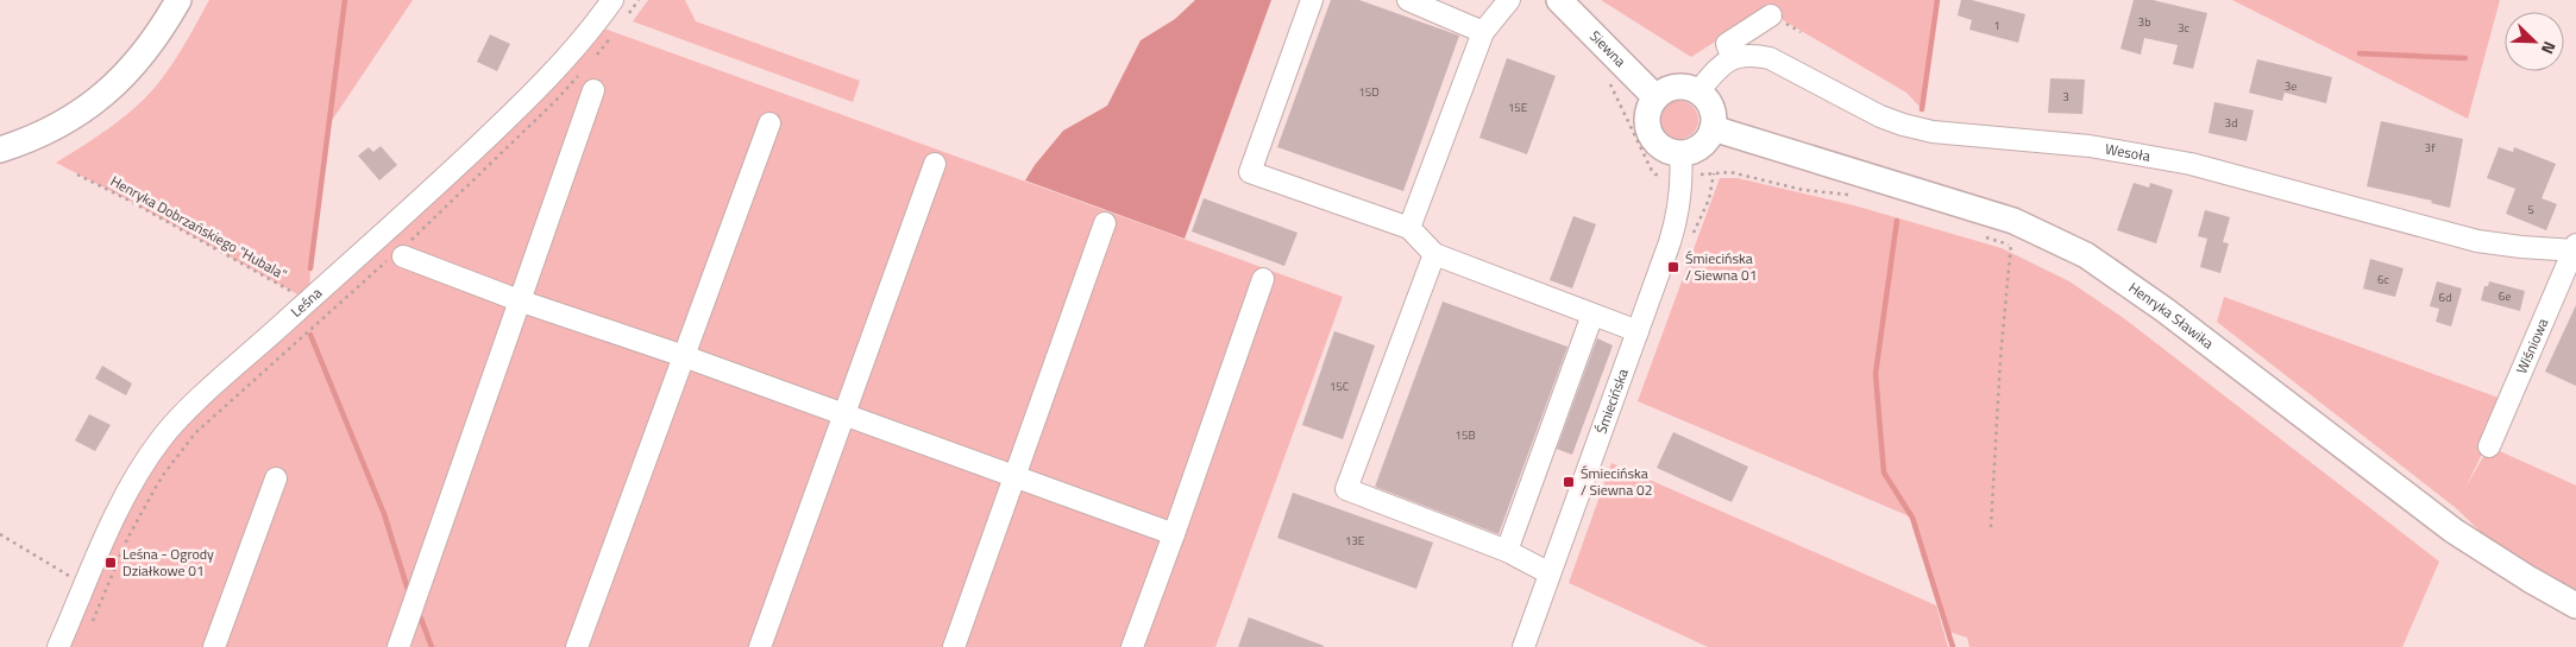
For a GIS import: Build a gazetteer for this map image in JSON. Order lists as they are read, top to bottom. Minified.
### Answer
{"streets":{"main road":["Siewna","Henryka Sławika"],"street":["Wesoła","Leśna","Wiśniowa","Śmiecińska"],"path":["Henryka Dobrzańskiego \"Hubala\""]},"crossings":[["Siewna","Henryka Sławika"],["Siewna","Śmiecińska"],["Wesoła","Wiśniowa"],["Henryka Dobrzańskiego \"Hubala\"","Leśna"],["Henryka Sławika","Śmiecińska"]],"places":{"transit":["Śmiecińska / Siewna 01","Śmiecińska / Siewna 02","Leśna - Ogrody Działkowe 01"]},"house_numbers":["3b","1","3c","3e","15D","3","15E","3d","3f","5","6c","6e","6d","15C","15B","13E"],"north":"bottom right"}
